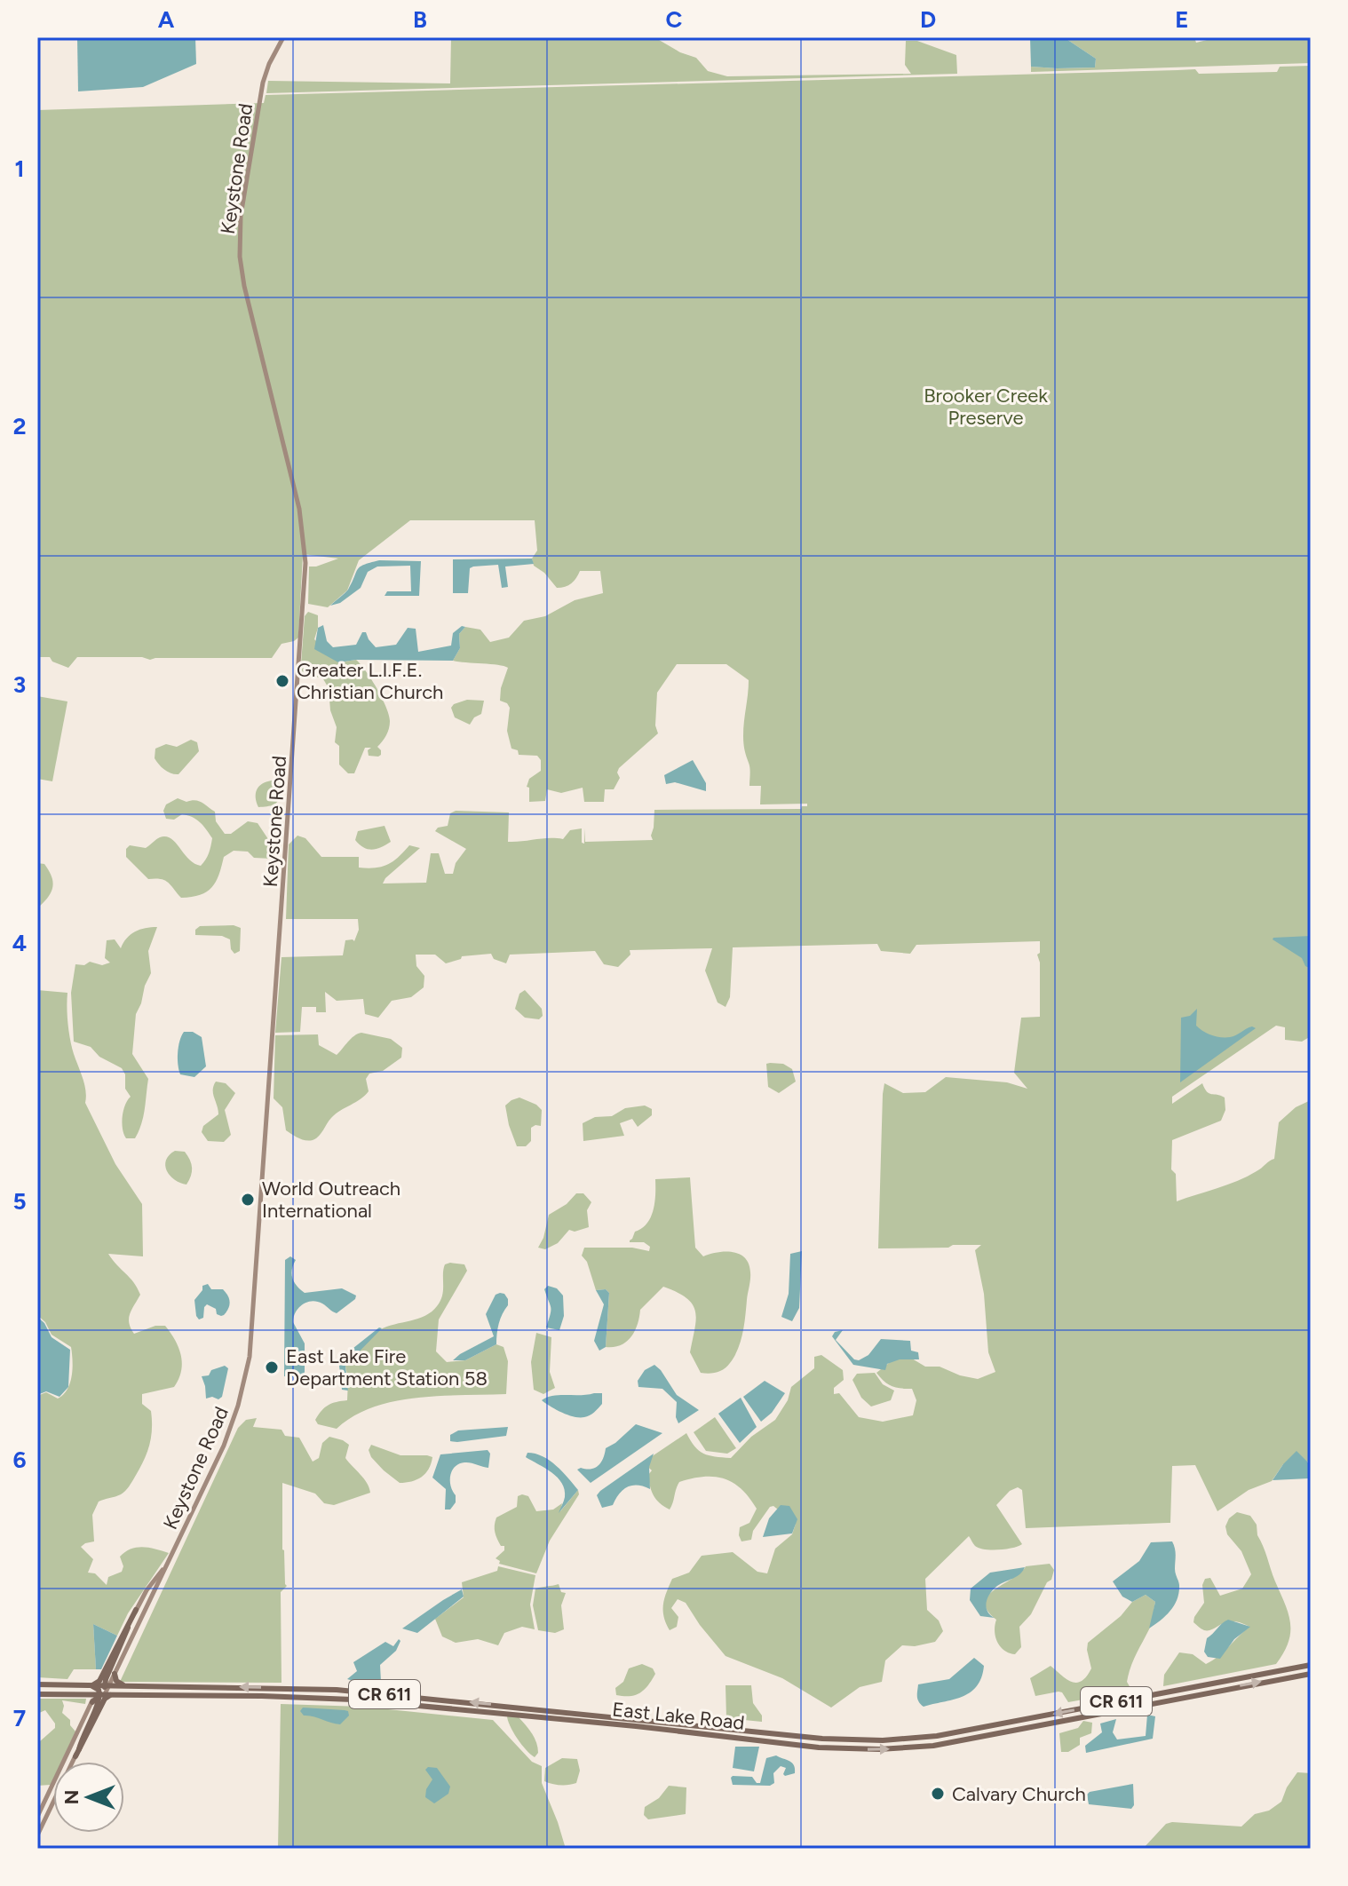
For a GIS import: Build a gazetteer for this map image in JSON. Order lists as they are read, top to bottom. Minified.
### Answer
{"streets":{"main road":["Keystone Road","CR 611","East Lake Road"]},"crossings":[["Keystone Road","East Lake Road"]],"parks":["Brooker Creek Preserve"],"places":["Greater L.I.F.E. Christian Church","World Outreach International","East Lake Fire Department Station 58","Calvary Church"],"north":"left","grid":{"columns":["A","B","C","D","E"],"rows":["1","2","3","4","5","6","7"]}}
